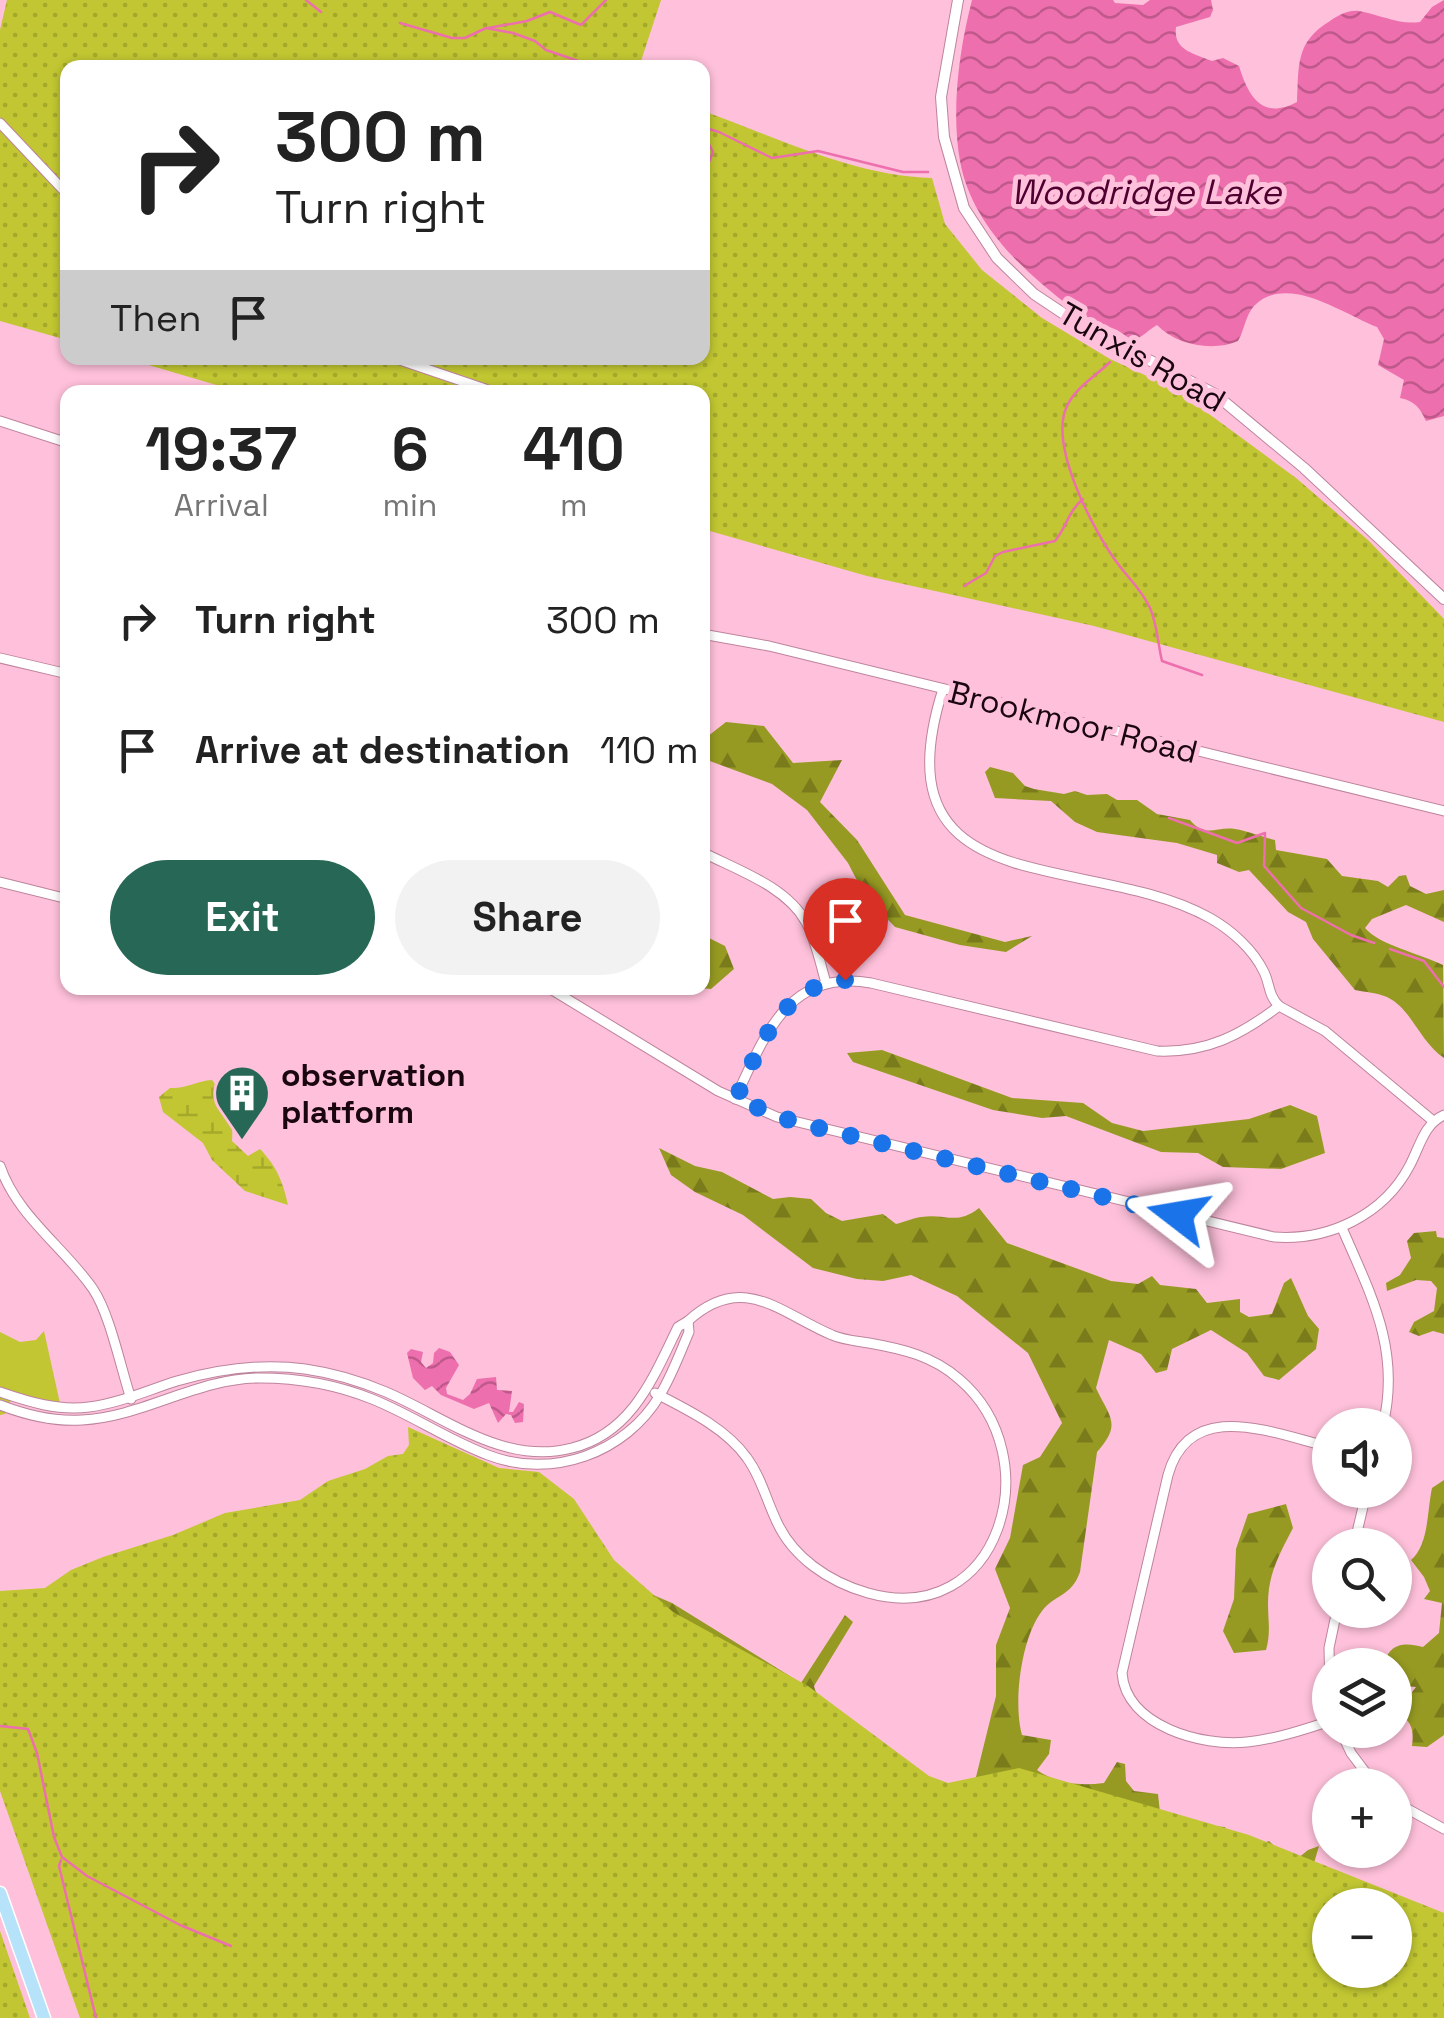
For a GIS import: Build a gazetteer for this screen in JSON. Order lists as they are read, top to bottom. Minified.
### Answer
{"streets":{"street":["Tunxis Road","Brookmoor Road"]},"water":["Woodridge Lake"],"places":{"building":["observation platform"]},"page":{"turn":["300 m","Turn right"],"then":"Then","eta":["19:37","Arrival","6","min","410","m"],"list":[{"name":"Turn right","value":"300 m"},{"name":"Arrive at destination","value":"110 m"}],"buttons":["Exit","Share"],"map_buttons":["+","−"]}}
